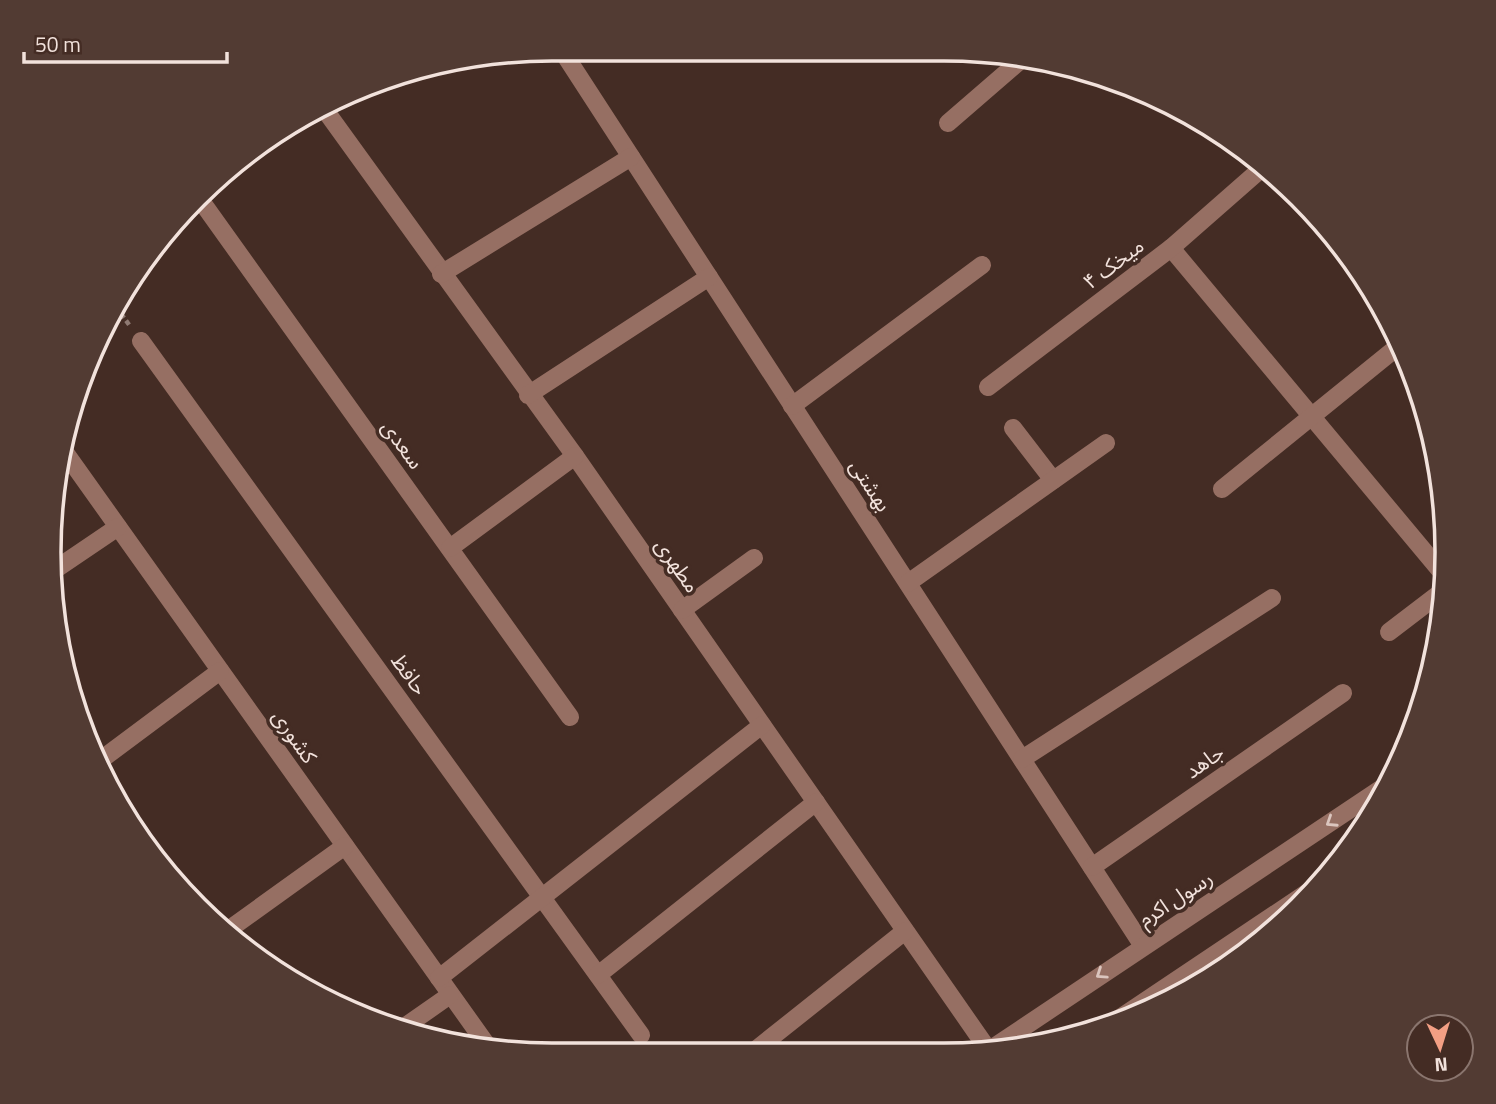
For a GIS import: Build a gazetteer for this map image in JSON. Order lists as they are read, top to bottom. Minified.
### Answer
{"streets":{"street":["میخک ۴","سعدی","بهشتی","مطهری","حافظ","کشوری","جاهد","رسول اکرم"]},"crossings":[["بهشتی","جاهد"],["بهشتی","رسول اکرم"]],"one_way":["رسول اکرم"],"scale_bar":"50 m","north":"bottom"}
